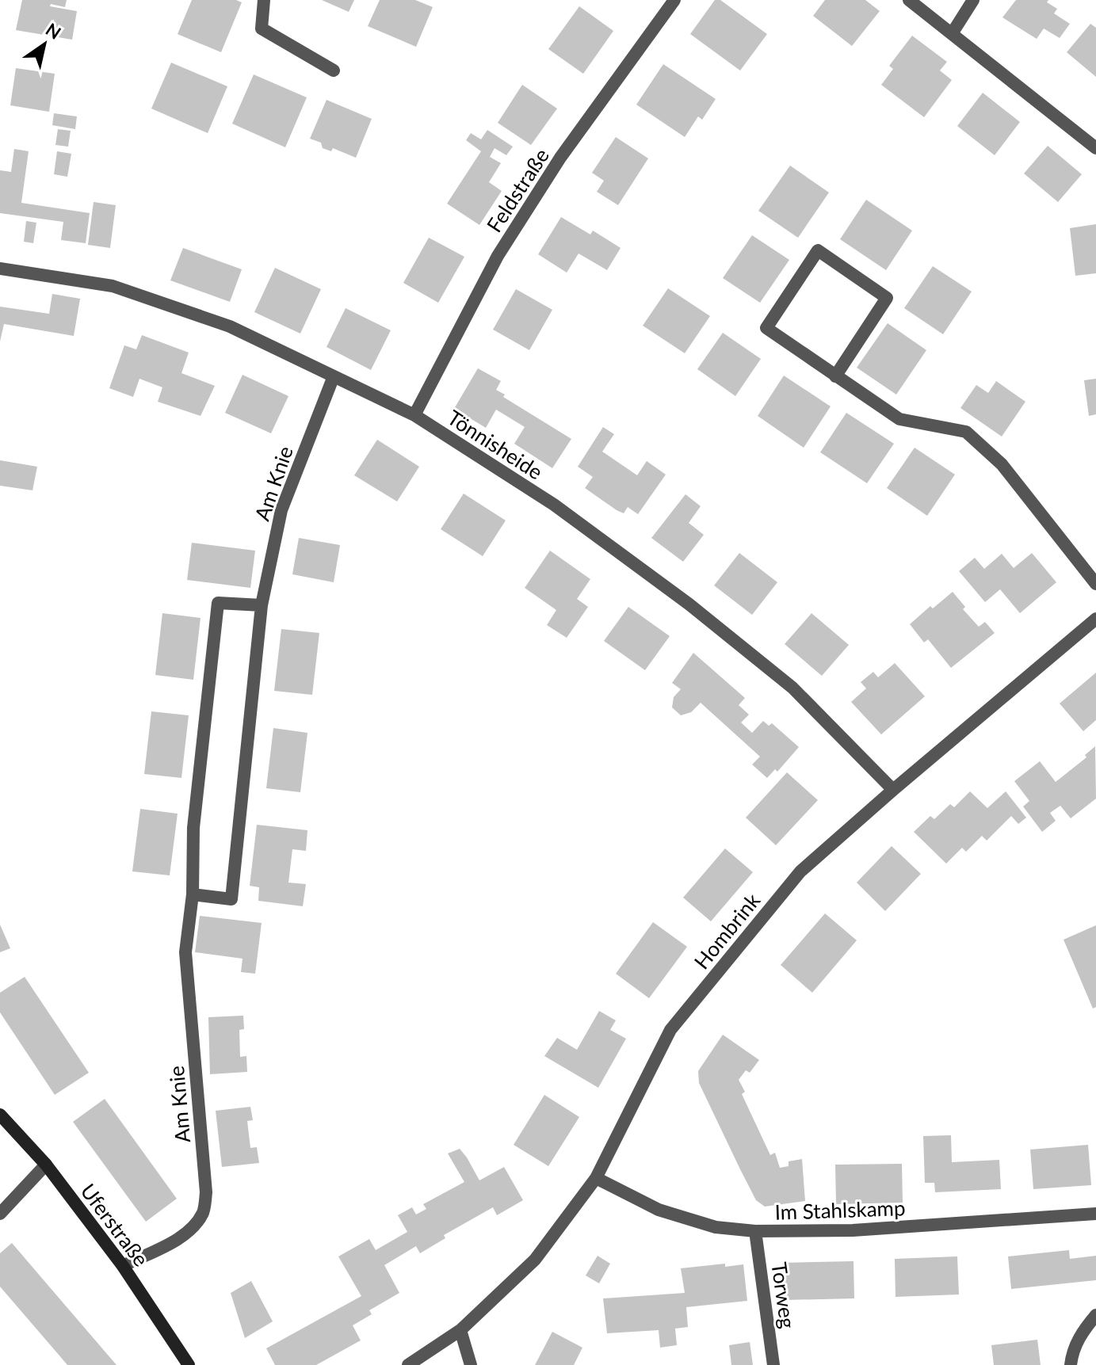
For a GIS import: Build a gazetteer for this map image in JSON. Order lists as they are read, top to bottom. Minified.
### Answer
{"streets":{"main road":["Uferstraße"],"street":["Feldstraße","Tönnisheide","Am Knie","Hombrink","Im Stahlskamp","Torweg"]},"crossings":[["Feldstraße","Tönnisheide"],["Tönnisheide","Am Knie"],["Tönnisheide","Hombrink"],["Am Knie","Uferstraße"],["Hombrink","Im Stahlskamp"],["Im Stahlskamp","Torweg"]],"north":"top right"}
